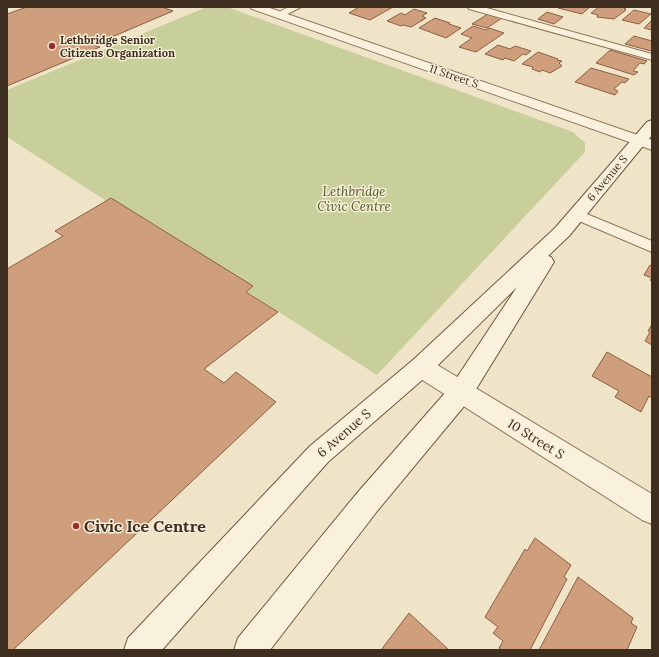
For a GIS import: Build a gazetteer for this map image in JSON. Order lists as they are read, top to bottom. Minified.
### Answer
{"streets":{"main road":["11 Street S","6 Avenue S","10 Street S"]},"crossings":[["11 Street S","6 Avenue S"],["6 Avenue S","10 Street S"]],"parks":["Lethbridge Civic Centre"],"places":["Lethbridge Senior Citizens Organization","Civic Ice Centre"]}
